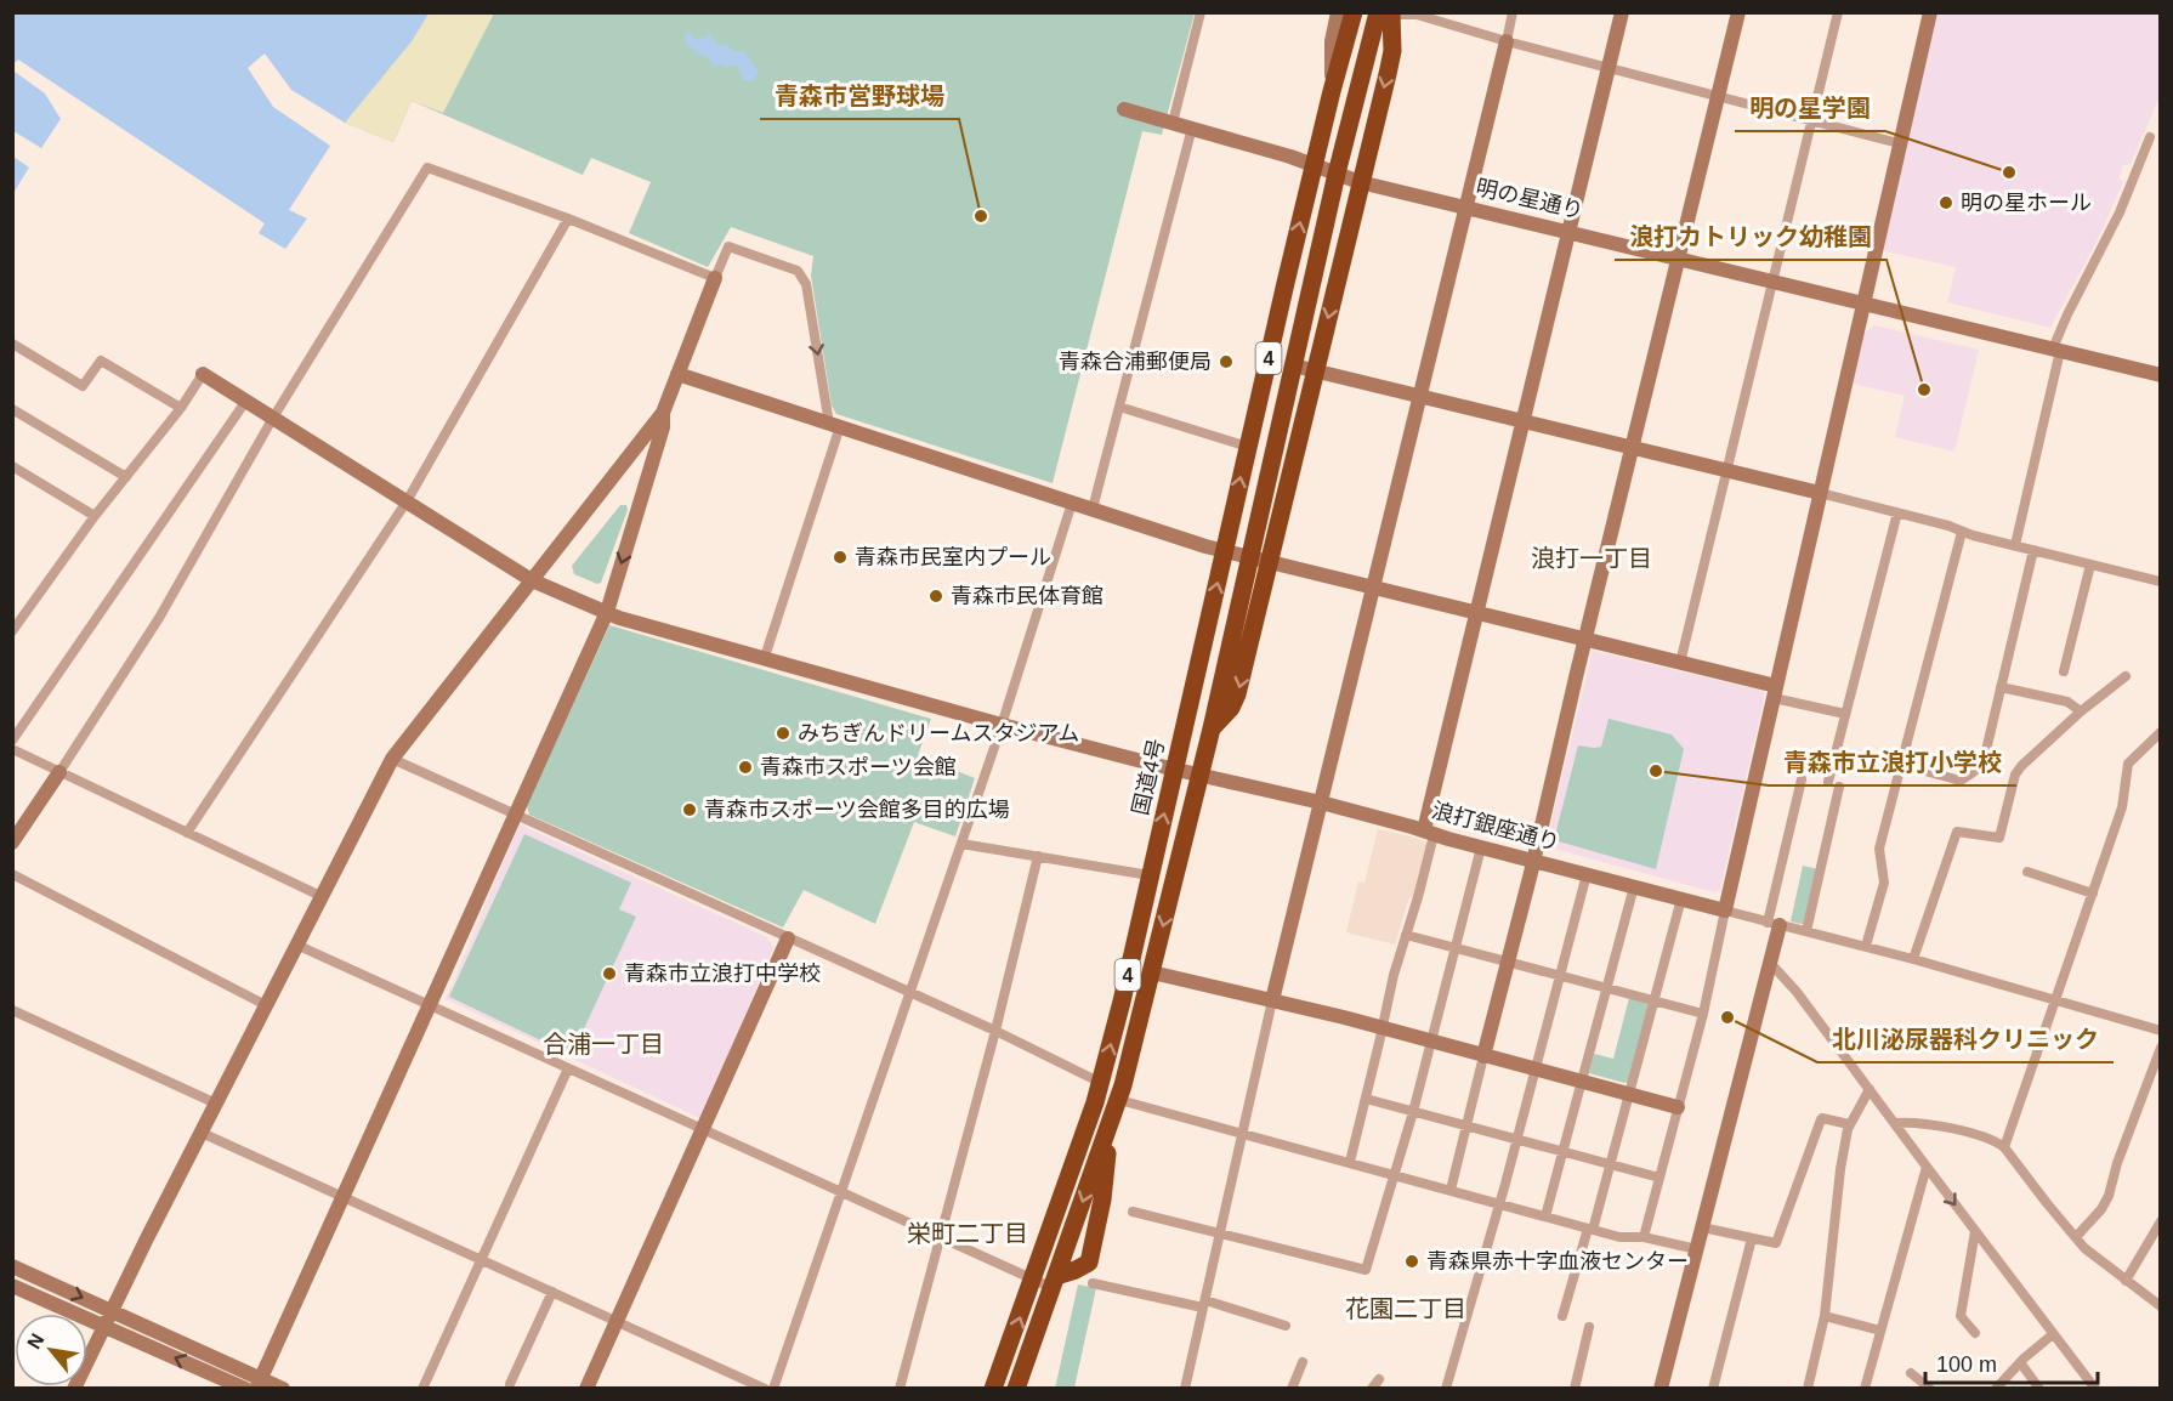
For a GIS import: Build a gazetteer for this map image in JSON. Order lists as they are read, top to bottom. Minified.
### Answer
{"streets":{"highway":["4","国道4号"],"street":["明の星通り","浪打銀座通り"]},"crossings":[["明の星通り","4"],["明の星通り","国道4号"],["4","国道4号"],["4","浪打銀座通り"],["国道4号","浪打銀座通り"]],"districts":["浪打一丁目","合浦一丁目","栄町二丁目","花園二丁目"],"places":["明の星学園","明の星ホール","青森市営野球場","青森合浦郵便局","浪打カトリック幼稚園","青森市民室内プール","青森市民体育館","みちぎんドリームスタジアム","青森市スポーツ会館","青森市立浪打小学校","青森市スポーツ会館多目的広場","青森市立浪打中学校","北川泌尿器科クリニック","青森県赤十字血液センター"],"scale_bar":"100 m","north":"top left"}
